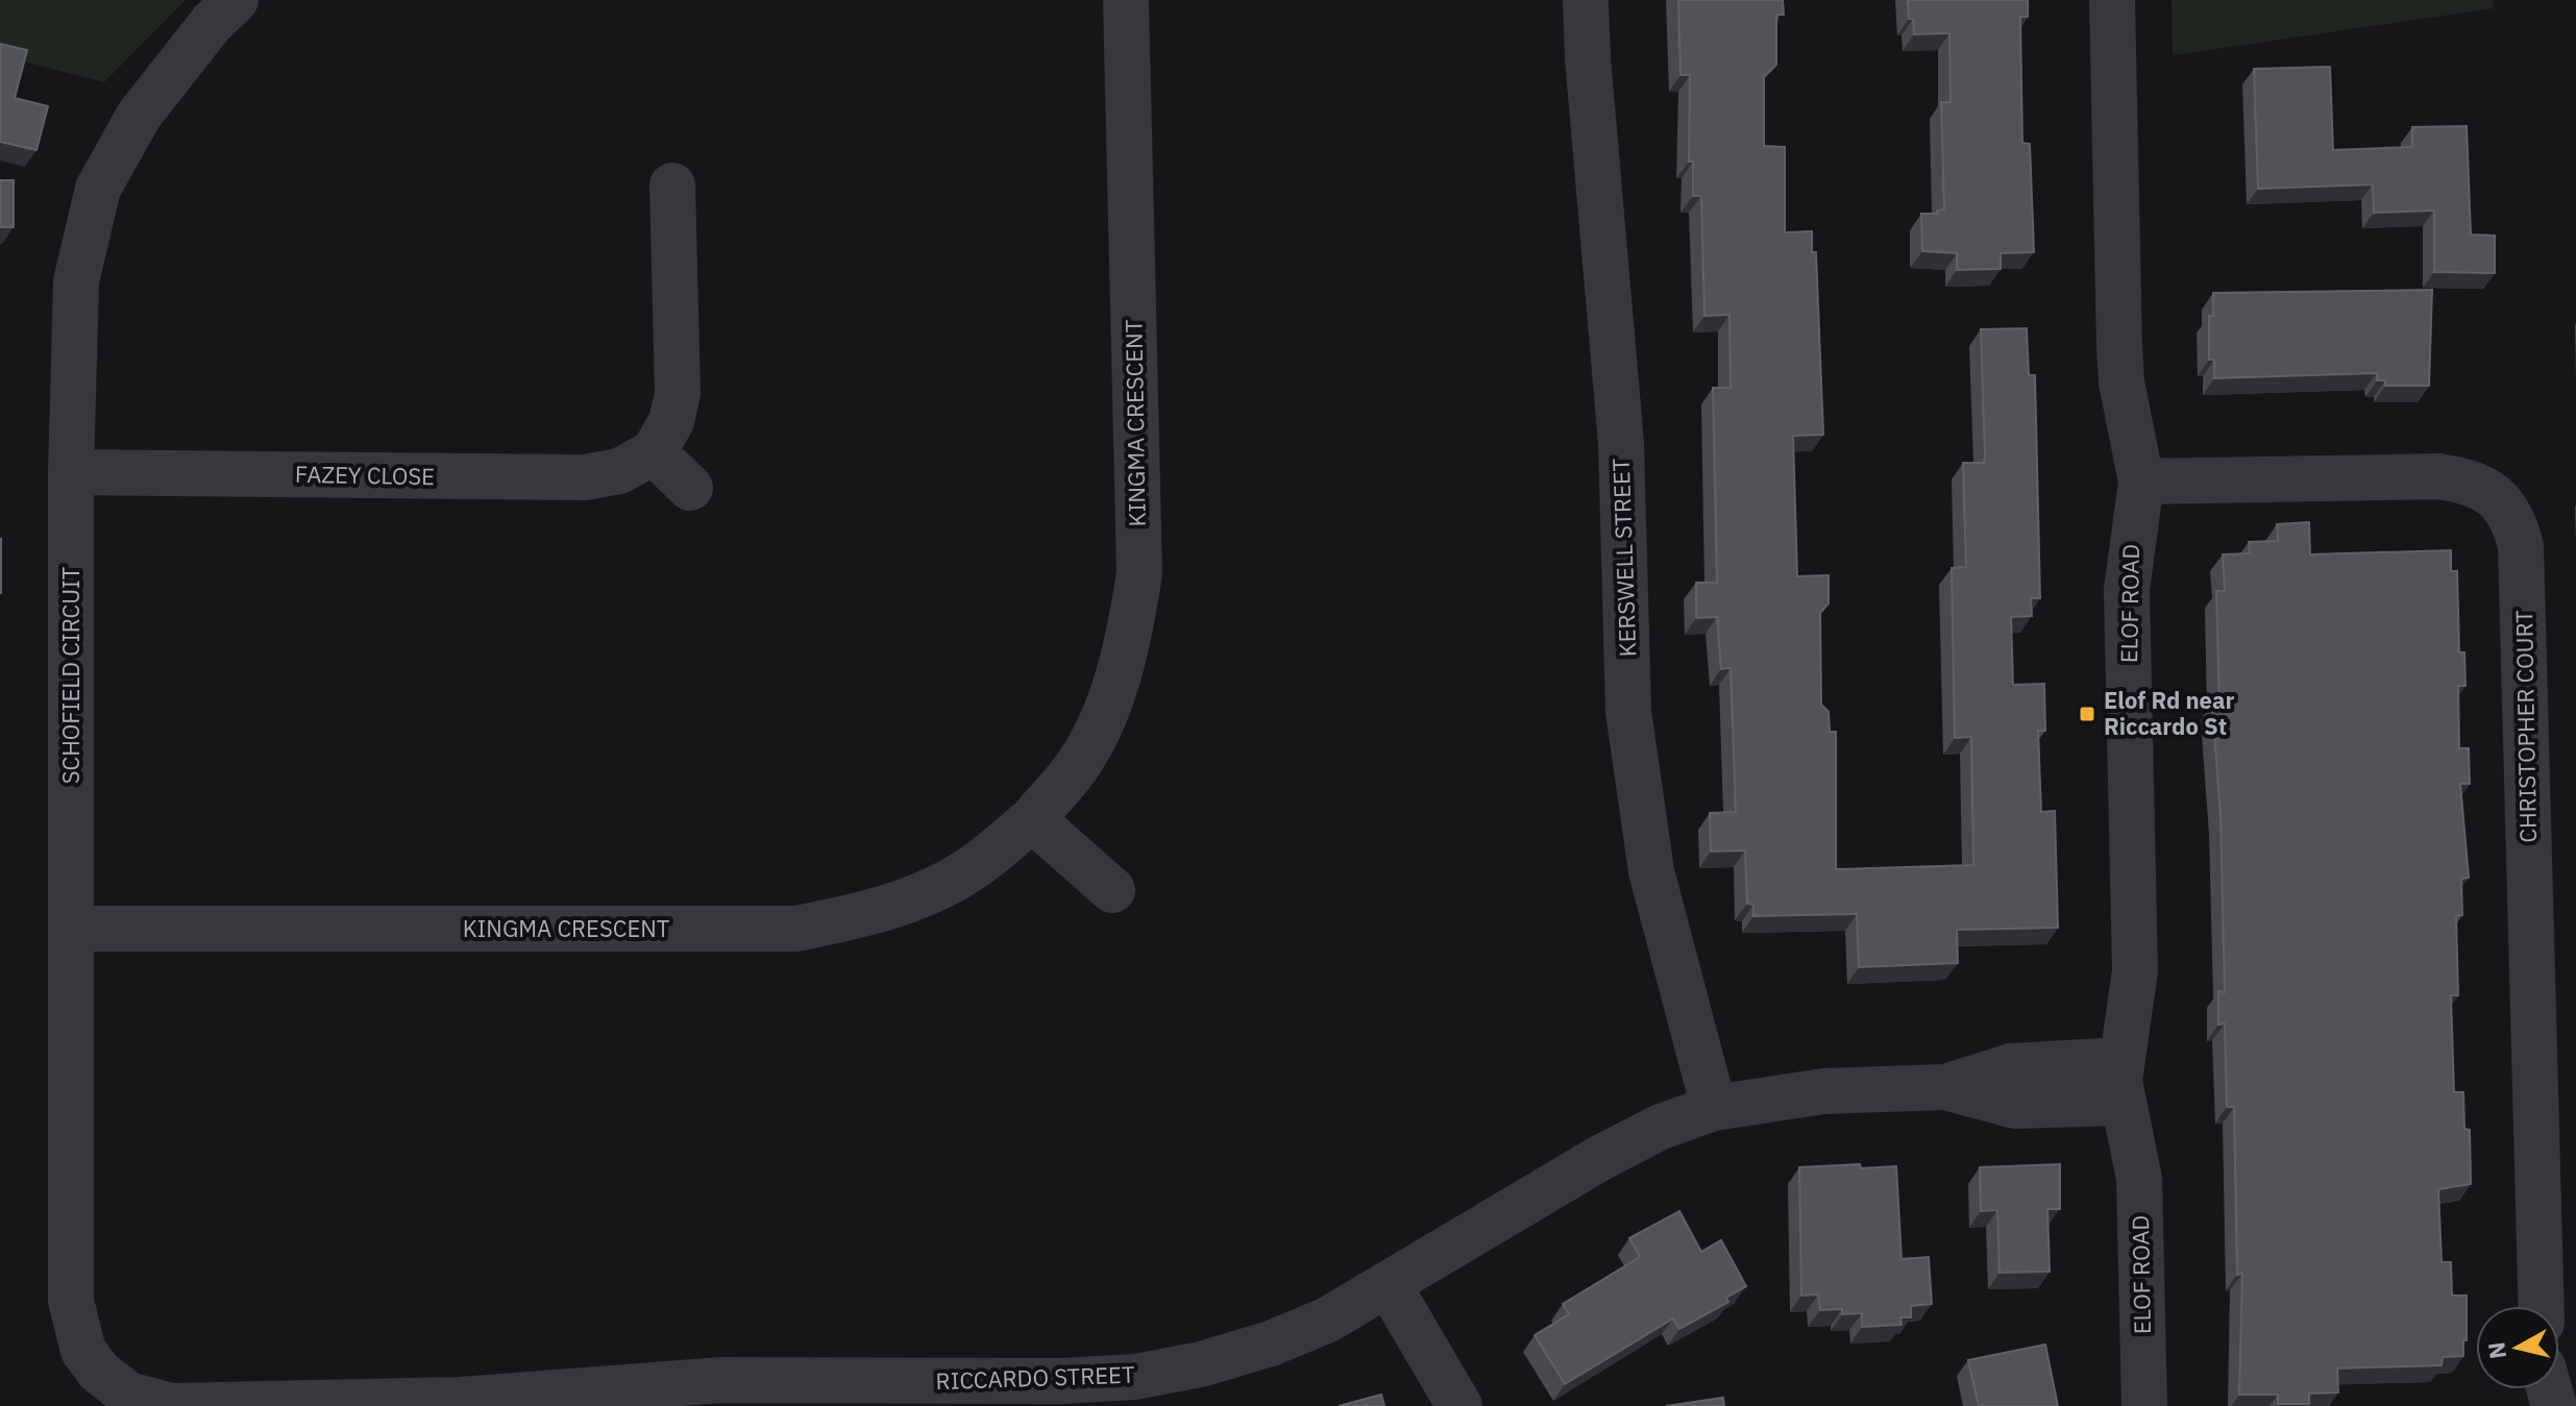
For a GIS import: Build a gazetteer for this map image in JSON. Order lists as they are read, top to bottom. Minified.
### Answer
{"streets":{"street":["KINGMA CRESCENT","FAZEY CLOSE","KERSWELL STREET","ELOF ROAD","SCHOFIELD CIRCUIT","CHRISTOPHER COURT","RICCARDO STREET"]},"crossings":[["KINGMA CRESCENT","SCHOFIELD CIRCUIT"],["FAZEY CLOSE","SCHOFIELD CIRCUIT"],["KERSWELL STREET","RICCARDO STREET"],["ELOF ROAD","CHRISTOPHER COURT"],["ELOF ROAD","RICCARDO STREET"],["SCHOFIELD CIRCUIT","RICCARDO STREET"]],"places":{"transit":["Elof Rd near Riccardo St"]},"north":"left"}
